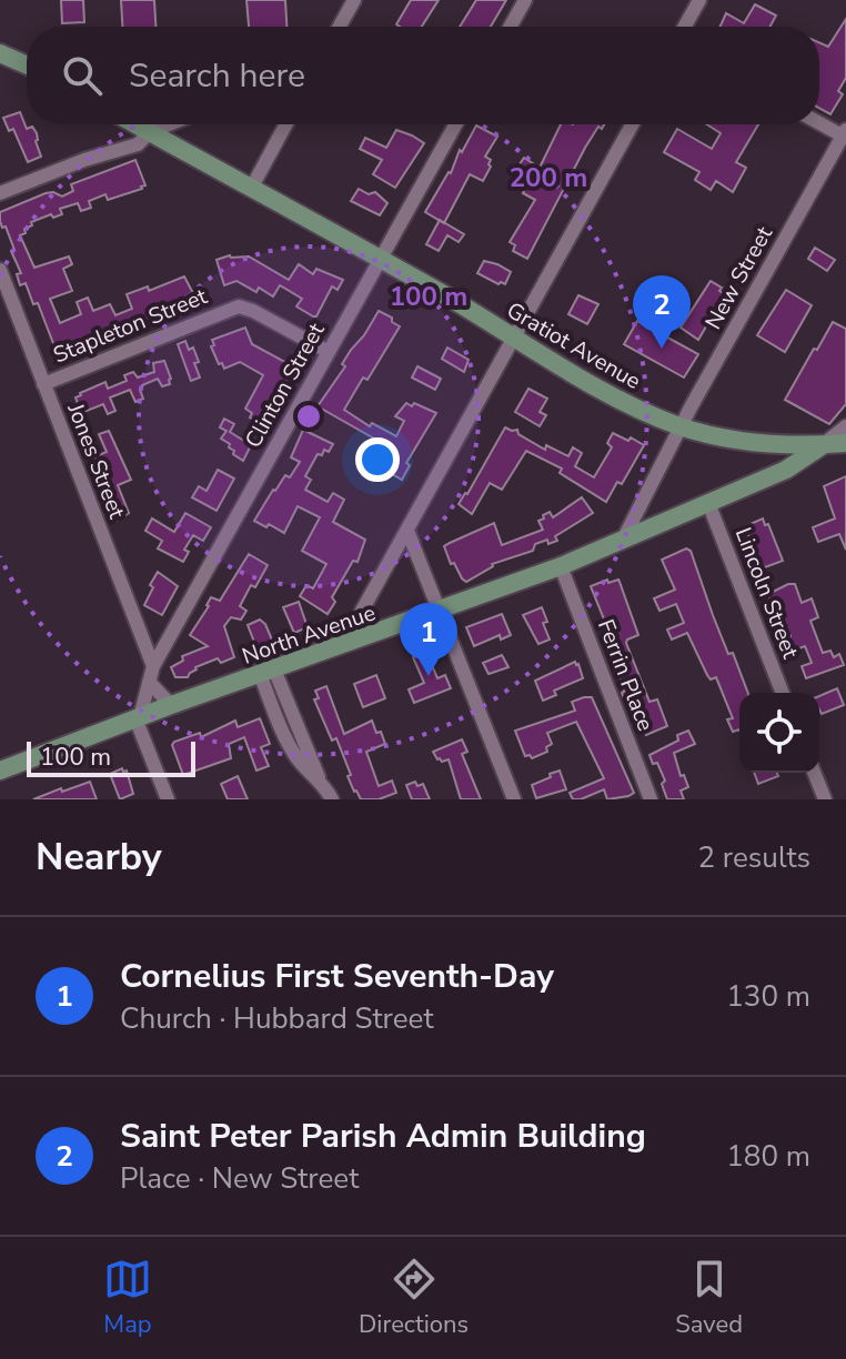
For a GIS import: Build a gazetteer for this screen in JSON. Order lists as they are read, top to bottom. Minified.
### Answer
{"streets":{"main road":["Gratiot Avenue","North Avenue"],"street":["New Street","Stapleton Street","Clinton Street","Jones Street","Lincoln Street","Ferrin Place"]},"crossings":[["New Street","Gratiot Avenue"],["New Street","North Avenue"],["Stapleton Street","Clinton Street"],["Stapleton Street","Jones Street"],["Gratiot Avenue","Clinton Street"],["Gratiot Avenue","North Avenue"],["Clinton Street","Jones Street"],["Clinton Street","North Avenue"],["Lincoln Street","North Avenue"],["North Avenue","Ferrin Place"]],"scale_bar":"100 m","page":{"search":"Search here","pins":["2","1"],"scale":"100 m","heading":["Nearby","2 results"],"list":[{"mark":"1","name":"Cornelius First Seventh-Day","note":"Church · Hubbard Street","value":"130 m"},{"mark":"2","name":"Saint Peter Parish Admin Building","note":"Place · New Street","value":"180 m"}],"nav":["Map","Directions","Saved"]},"rings":["200 m","100 m"]}
